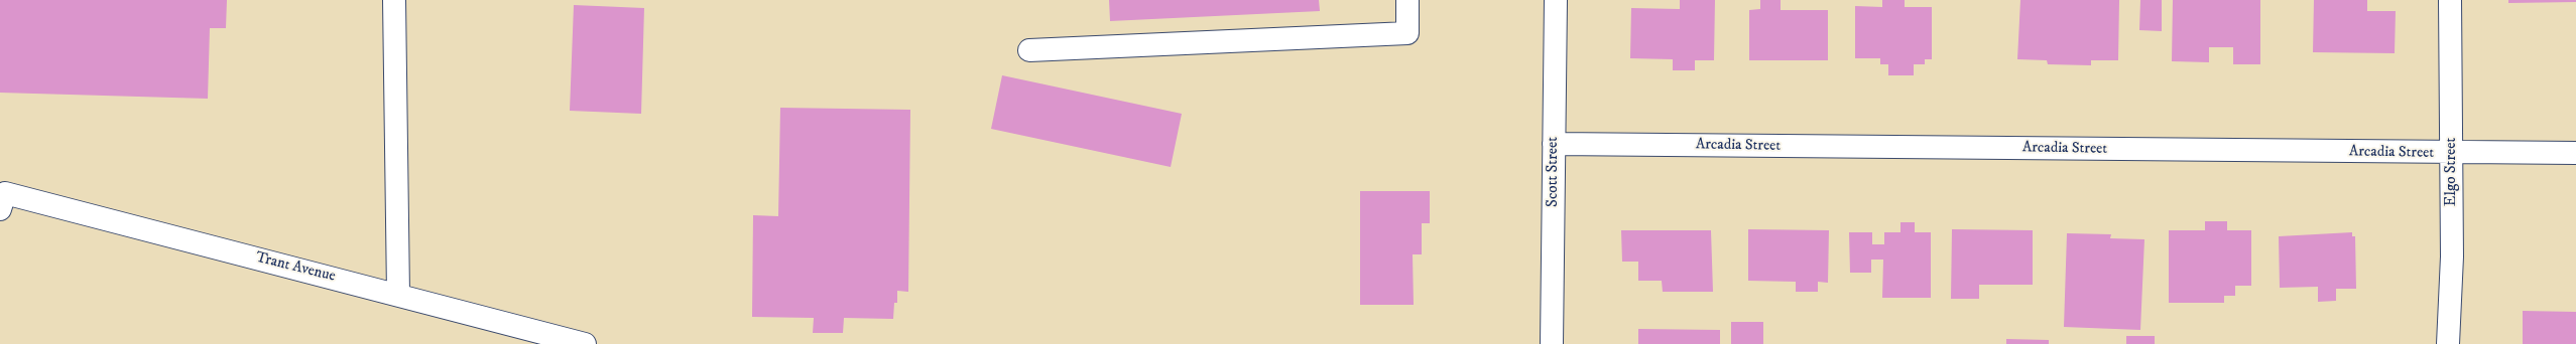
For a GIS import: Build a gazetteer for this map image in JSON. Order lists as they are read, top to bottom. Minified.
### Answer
{"streets":{"street":["Arcadia Street","Scott Street","Elgo Street","Trant Avenue"]},"crossings":[["Arcadia Street","Scott Street"],["Arcadia Street","Elgo Street"]]}
